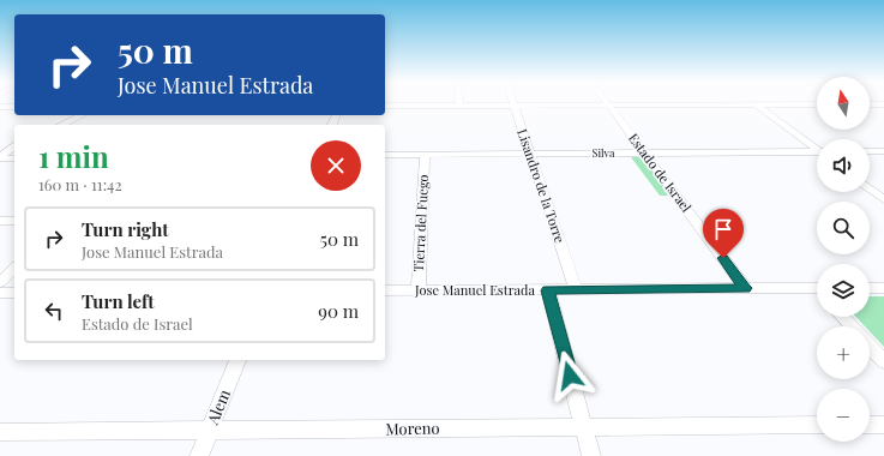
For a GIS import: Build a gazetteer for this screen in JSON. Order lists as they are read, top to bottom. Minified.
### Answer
{"streets":{"street":["Silva","Estado de Israel","Lisandro de la Torre","Tierra del Fuego","Jose Manuel Estrada","Alem","Moreno"]},"crossings":[["Silva","Estado de Israel"],["Silva","Lisandro de la Torre"],["Silva","Tierra del Fuego"],["Estado de Israel","Jose Manuel Estrada"],["Lisandro de la Torre","Jose Manuel Estrada"],["Tierra del Fuego","Jose Manuel Estrada"],["Alem","Moreno"]],"north":"top","page":{"turn":["50 m","Jose Manuel Estrada"],"map_buttons":["+","−"],"heading":["1 min","160 m · 11:42"],"list":[{"name":"Turn right","note":"Jose Manuel Estrada","value":"50 m"},{"name":"Turn left","note":"Estado de Israel","value":"90 m"}]}}
